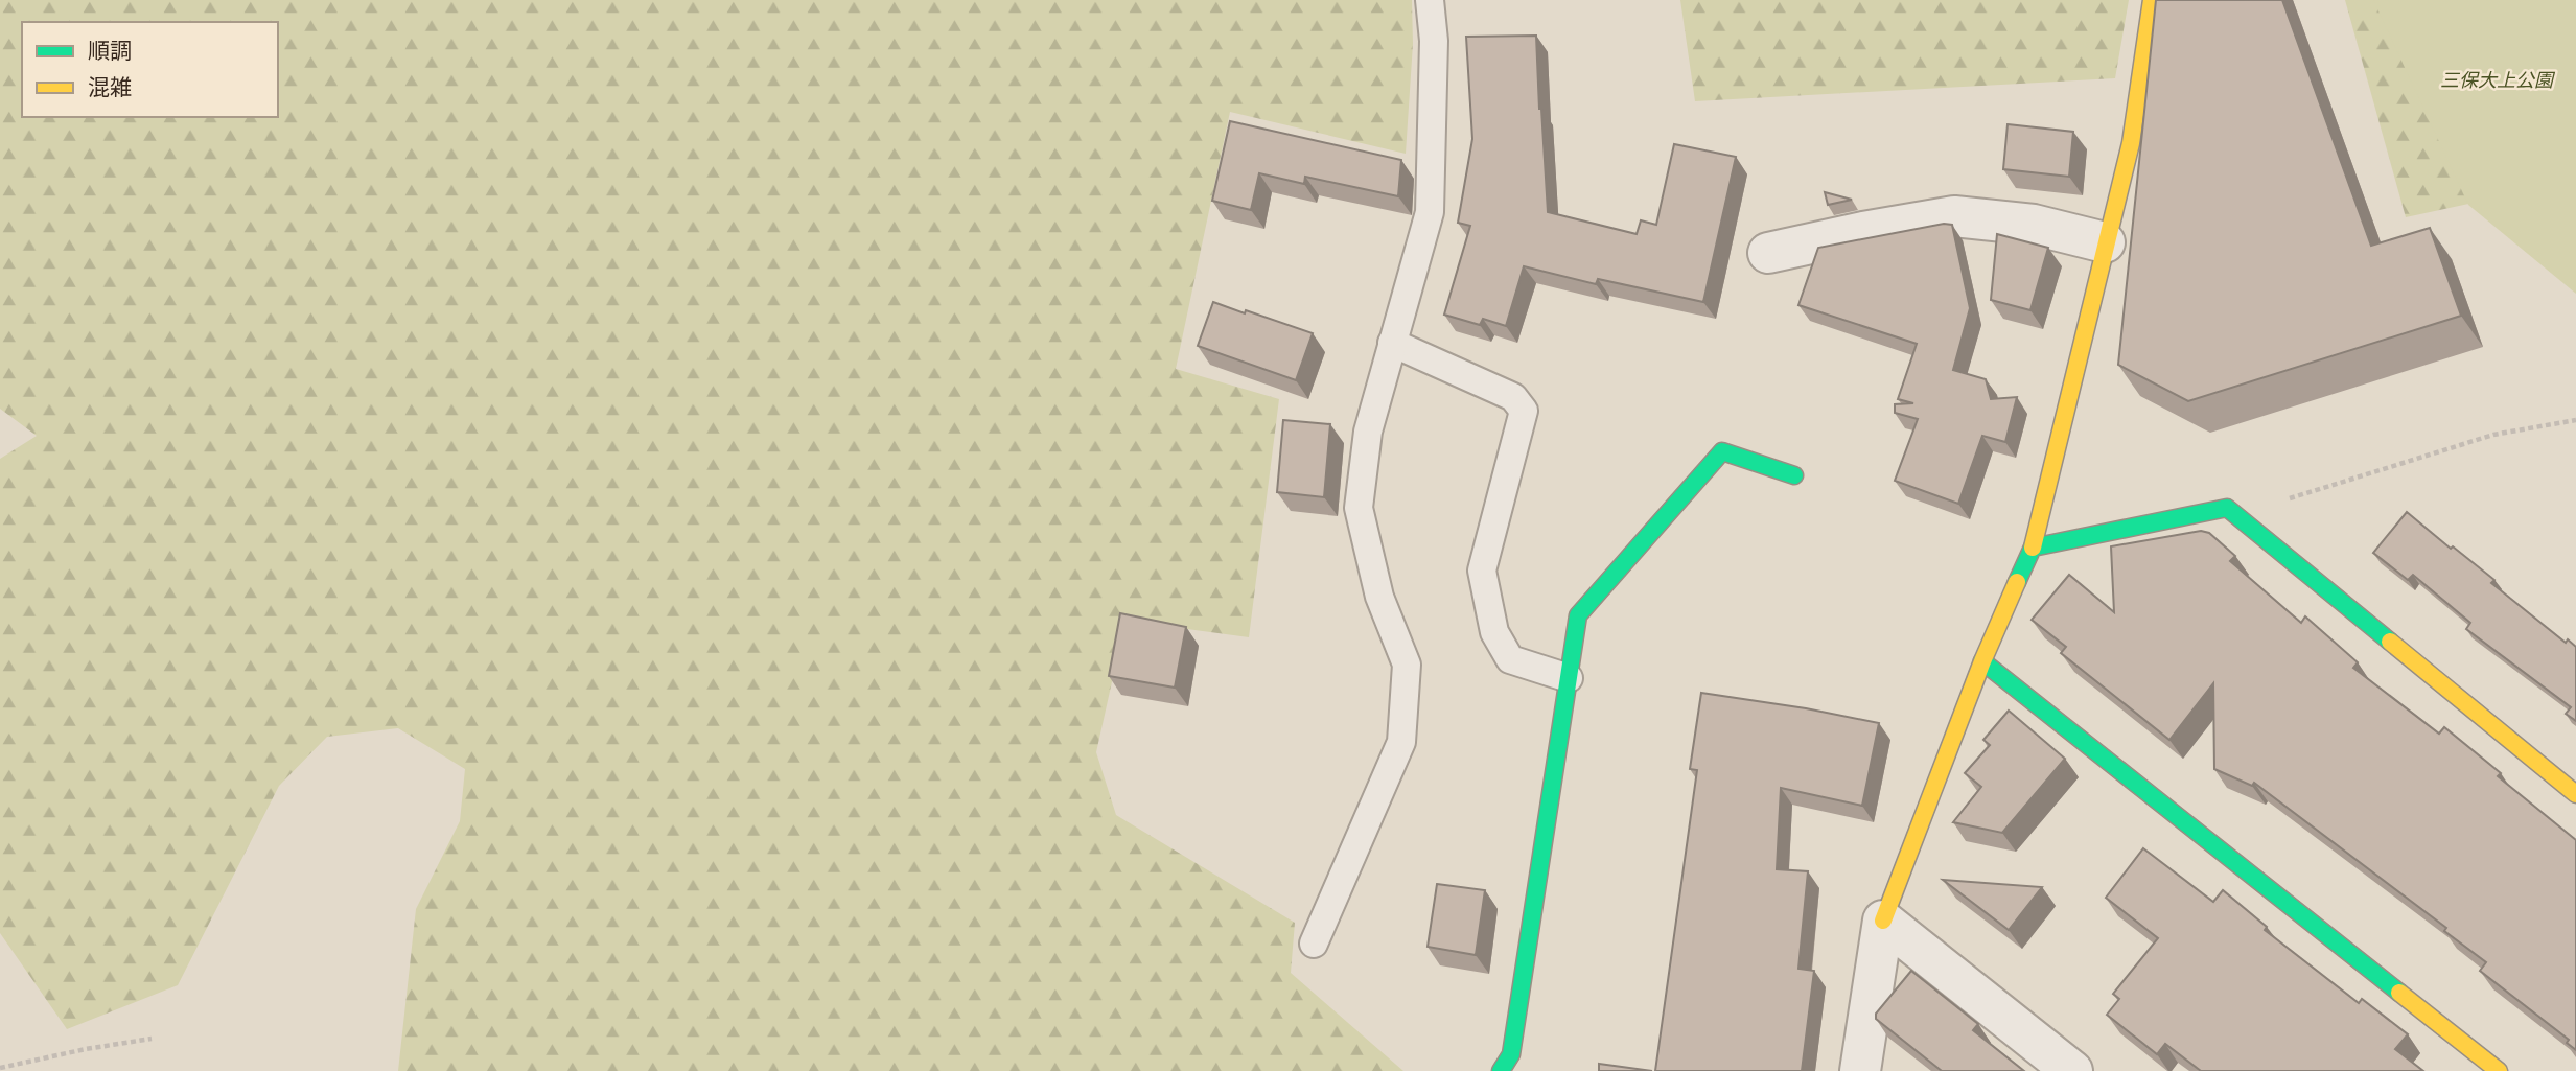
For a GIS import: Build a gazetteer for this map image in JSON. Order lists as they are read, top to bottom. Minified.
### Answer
{"parks":["三保大上公園"],"legend":["順調","混雑"]}
